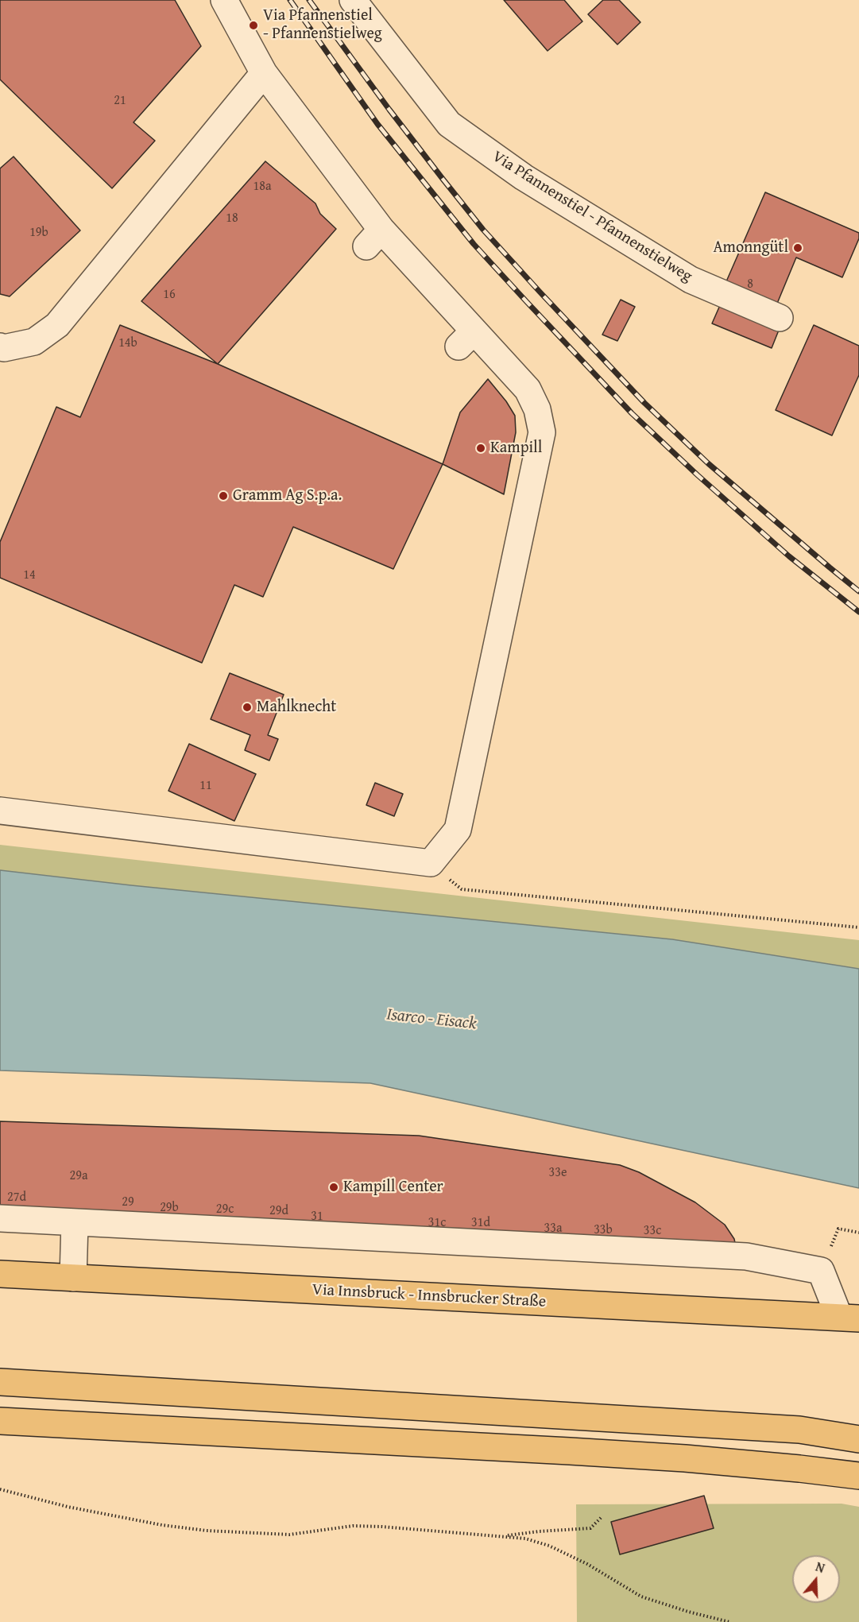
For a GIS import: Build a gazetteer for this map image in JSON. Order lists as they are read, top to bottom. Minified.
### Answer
{"streets":{"main road":["Via Innsbruck - Innsbrucker Straße"],"street":["Via Pfannenstiel - Pfannenstielweg"]},"water":["Isarco - Eisack"],"places":["Via Pfannenstiel - Pfannenstielweg","Amonngütl","Kampill","Gramm Ag S.p.a.","Mahlknecht","Kampill Center"],"house_numbers":["21","18a","18","19b","8","16","14b","14","11","33e","29a","27d","29","29b","29c","29d","31","31c","31d","33a","33b","33c"],"north":"top"}
